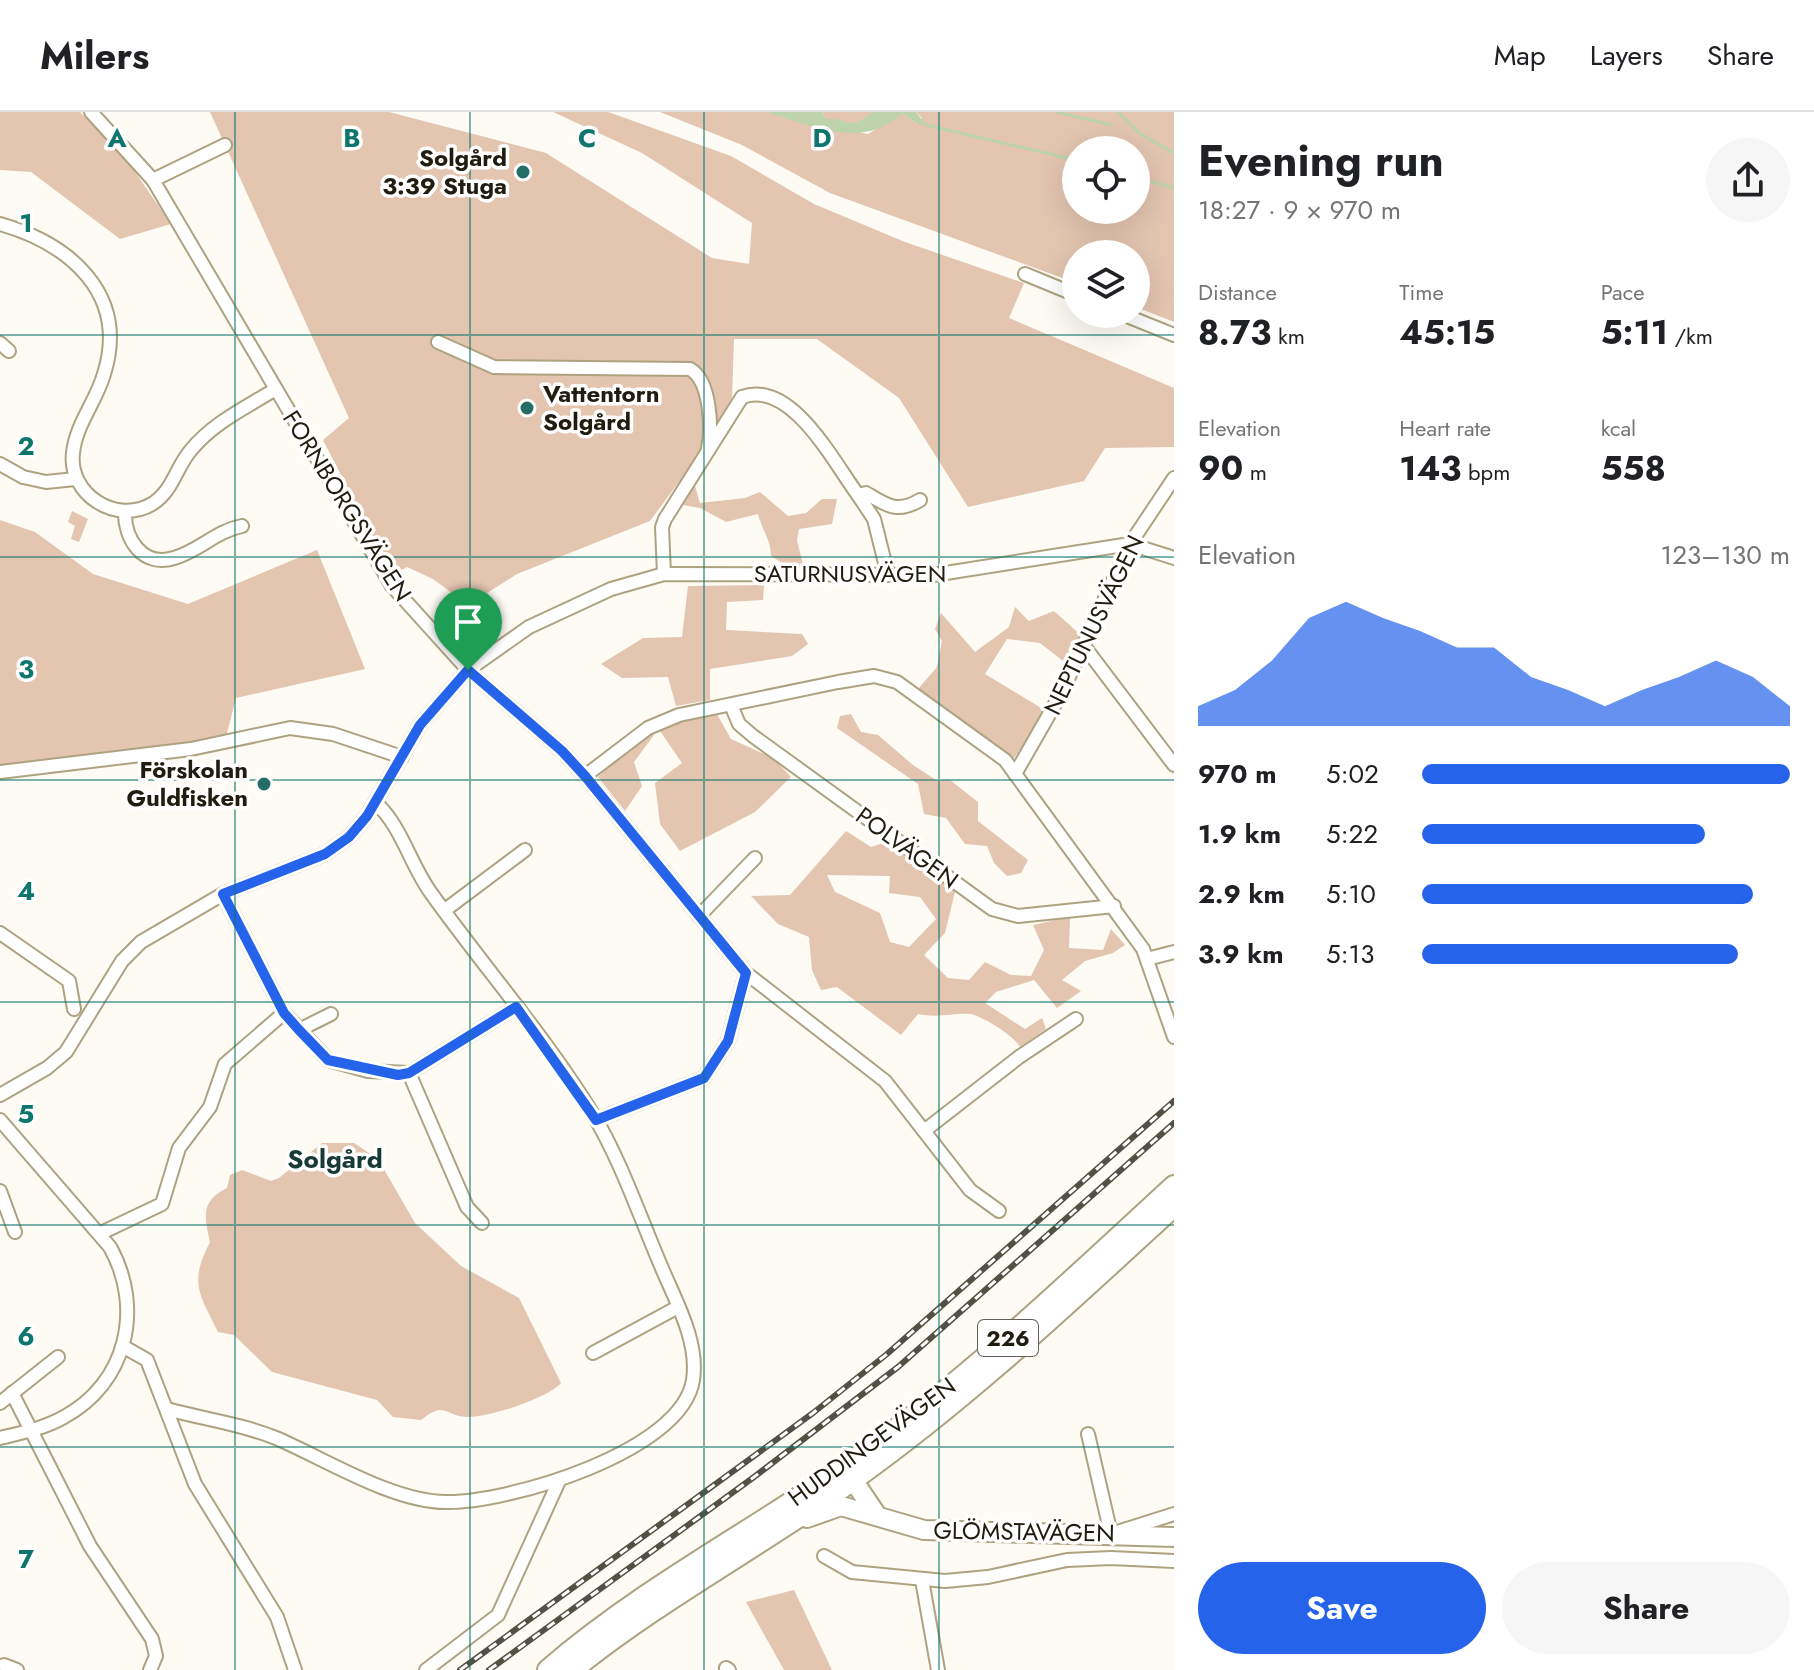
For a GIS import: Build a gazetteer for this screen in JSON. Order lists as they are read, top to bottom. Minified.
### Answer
{"streets":{"main road":["226","HUDDINGEVÄGEN","GLÖMSTAVÄGEN"],"street":["FORNBORGSVÄGEN","SATURNUSVÄGEN","NEPTUNUSVÄGEN","POLVÄGEN"]},"crossings":[["FORNBORGSVÄGEN","SATURNUSVÄGEN"],["SATURNUSVÄGEN","NEPTUNUSVÄGEN"],["HUDDINGEVÄGEN","GLÖMSTAVÄGEN"]],"districts":["Solgård"],"places":["Solgård 3:39 Stuga","Vattentorn Solgård","Förskolan Guldfisken"],"page":{"header":"Milers","nav":["Map","Layers","Share"],"heading":["Evening run","18:27 · 9 × 970 m"],"stats":[["Distance","8.73 km"],["Time","45:15"],["Pace","5:11 /km"],["Elevation","90 m"],["Heart rate","143 bpm"],["kcal","558"]],"chart":["Elevation","123–130 m"],"list":[{"name":"970 m","note":"5:02"},{"name":"1.9 km","note":"5:22"},{"name":"2.9 km","note":"5:10"},{"name":"3.9 km","note":"5:13"}],"buttons":["Save","Share"]},"grid":{"columns":["A","B","C","D"],"rows":["1","2","3","4","5","6","7"]}}
